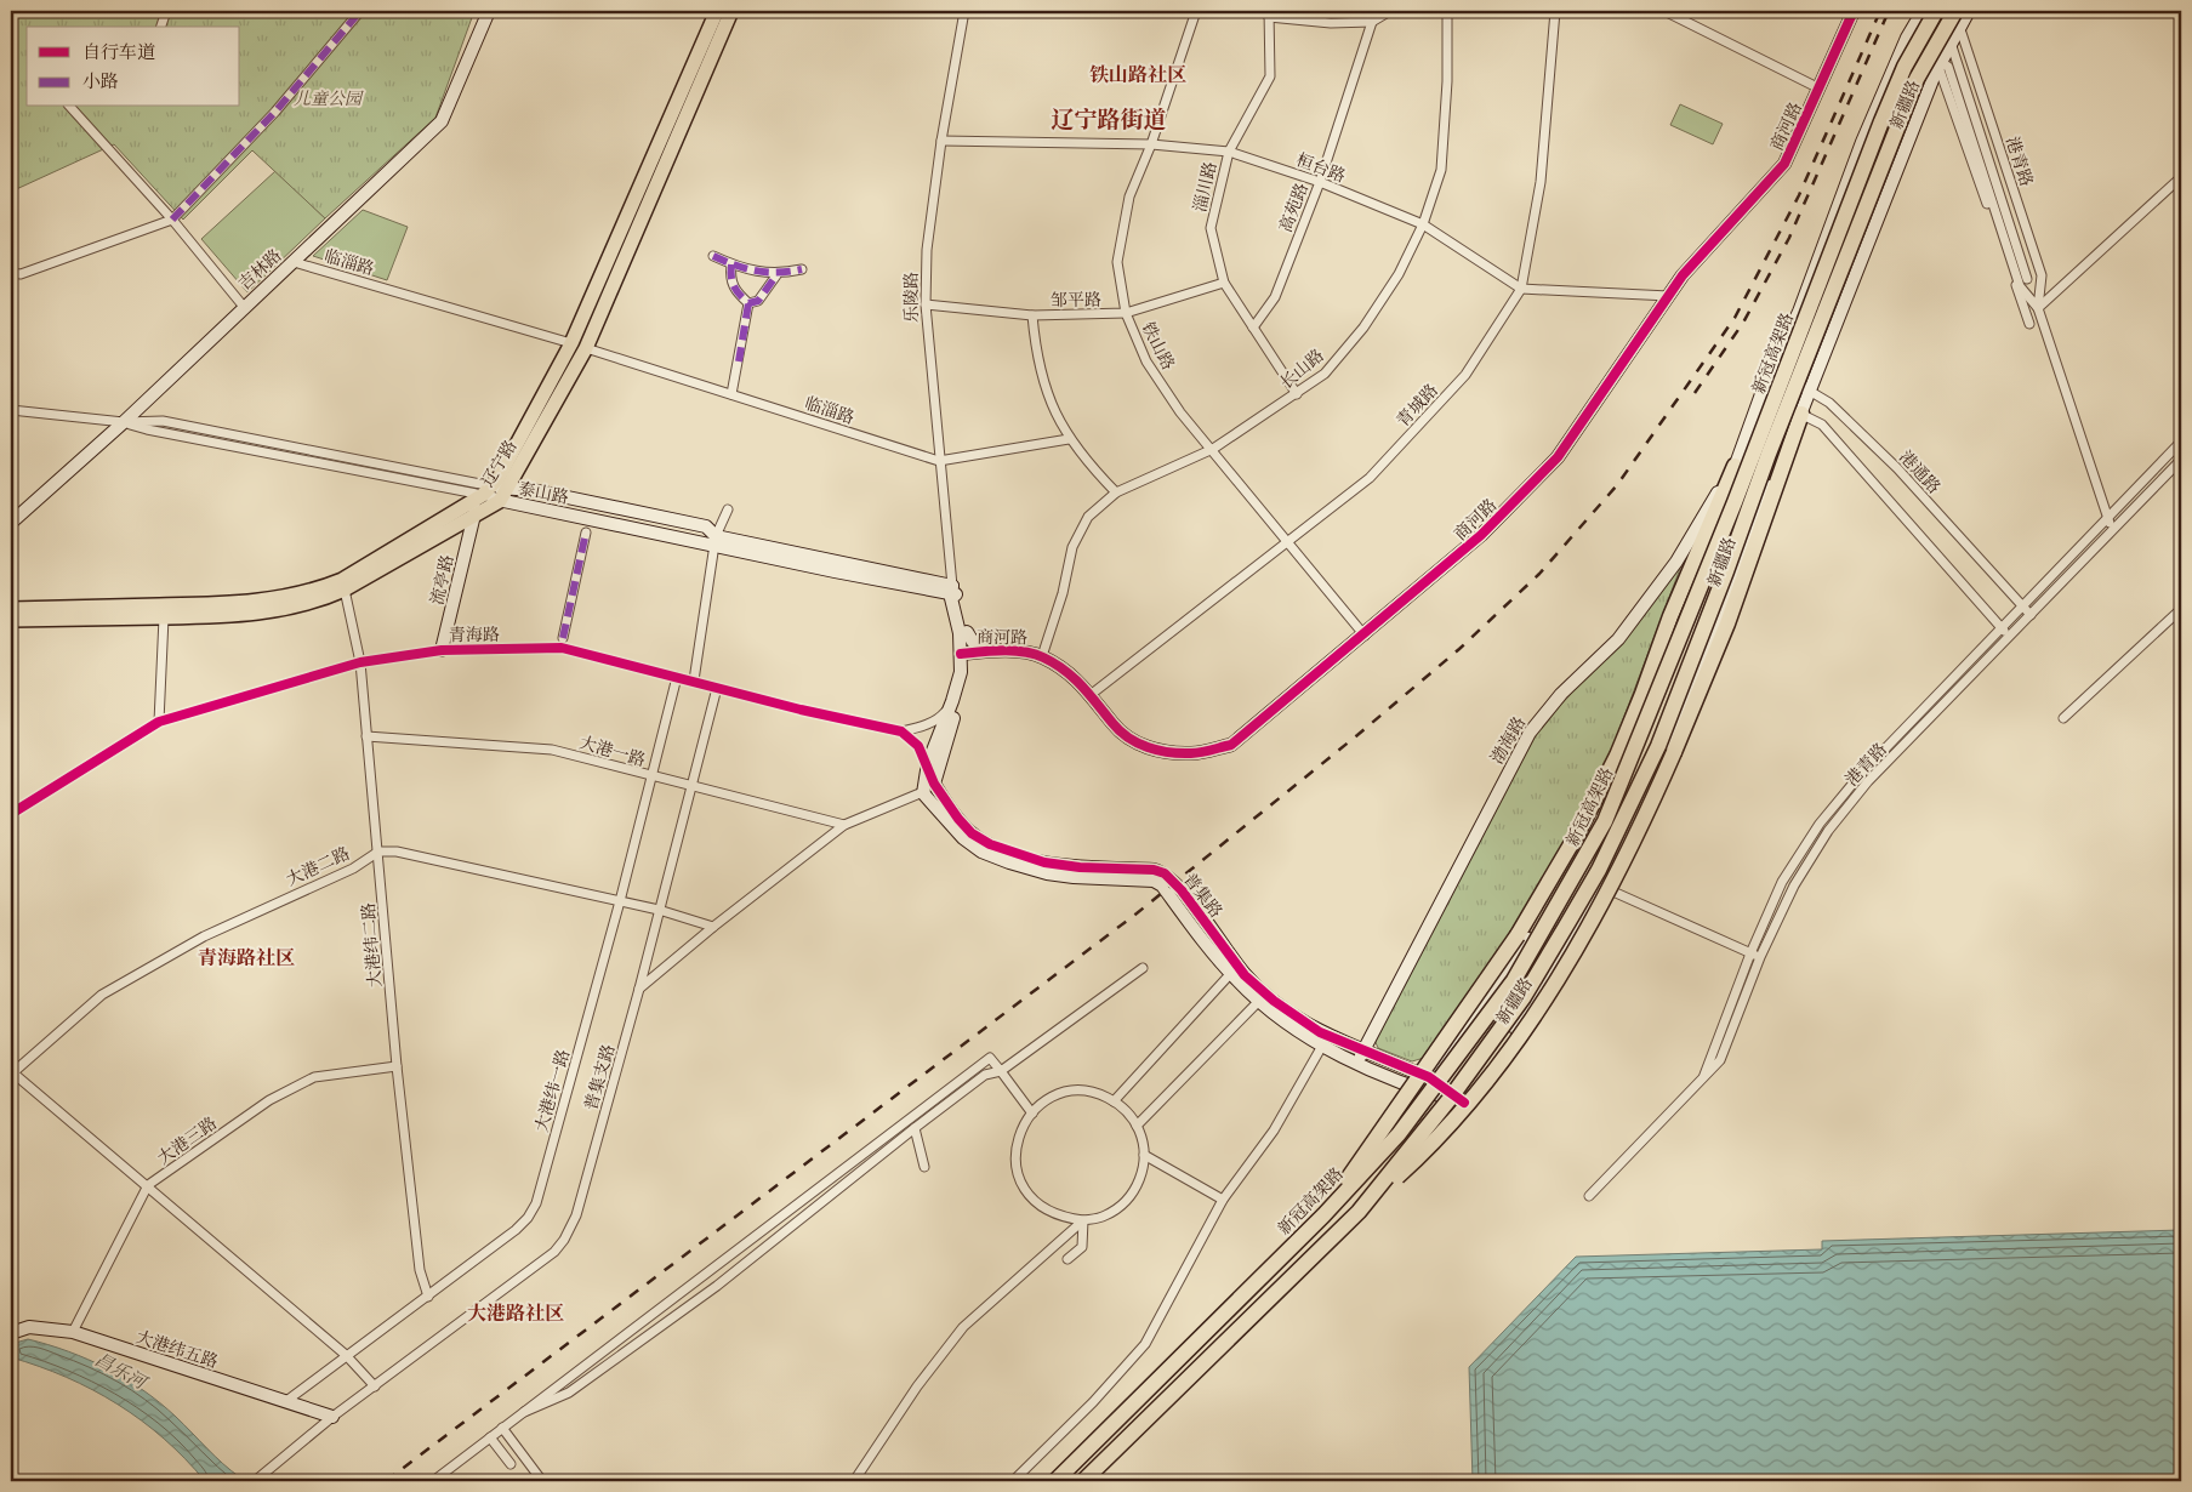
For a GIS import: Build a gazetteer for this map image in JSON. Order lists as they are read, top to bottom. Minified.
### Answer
{"streets":{"highway":["新冠高架路"],"main road":["辽宁路"],"street":["新疆路","商河路","港青路","桓台路","淄川路","高苑路","临淄路","吉林路","乐陵路","邹平路","铁山路","长山路","青城路","港通路","泰山路","流亭路","青海路","渤海路","大港一路","大港二路","普集路","大港纬二路","普集支路","大港纬一路","大港三路","大港纬五路"]},"crossings":[["新疆路","港青路"],["新疆路","新冠高架路"],["新疆路","港通路"],["新疆路","渤海路"],["新疆路","普集路"],["商河路","乐陵路"],["商河路","铁山路"],["商河路","长山路"],["商河路","青城路"],["港青路","新冠高架路"],["港青路","港通路"],["桓台路","淄川路"],["桓台路","高苑路"],["桓台路","乐陵路"],["桓台路","铁山路"],["桓台路","长山路"],["桓台路","青城路"],["淄川路","高苑路"],["淄川路","邹平路"],["淄川路","长山路"],["临淄路","吉林路"],["临淄路","乐陵路"],["临淄路","辽宁路"],["吉林路","泰山路"],["乐陵路","邹平路"],["乐陵路","泰山路"],["乐陵路","普集路"],["邹平路","铁山路"],["铁山路","长山路"],["铁山路","青城路"],["辽宁路","泰山路"],["辽宁路","流亭路"],["辽宁路","大港纬二路"],["流亭路","青海路"],["青海路","大港纬二路"],["青海路","大港纬一路"],["渤海路","普集路"],["大港一路","大港纬二路"],["大港一路","大港纬一路"],["大港二路","大港纬二路"],["大港纬二路","大港纬一路"],["大港纬二路","大港三路"],["普集支路","大港纬五路"],["大港纬一路","大港纬五路"],["大港三路","大港纬五路"]],"districts":["铁山路社区","辽宁路街道","青海路社区","大港路社区"],"water":["昌乐河"],"parks":["儿童公园"],"legend":["自行车道","小路"]}
